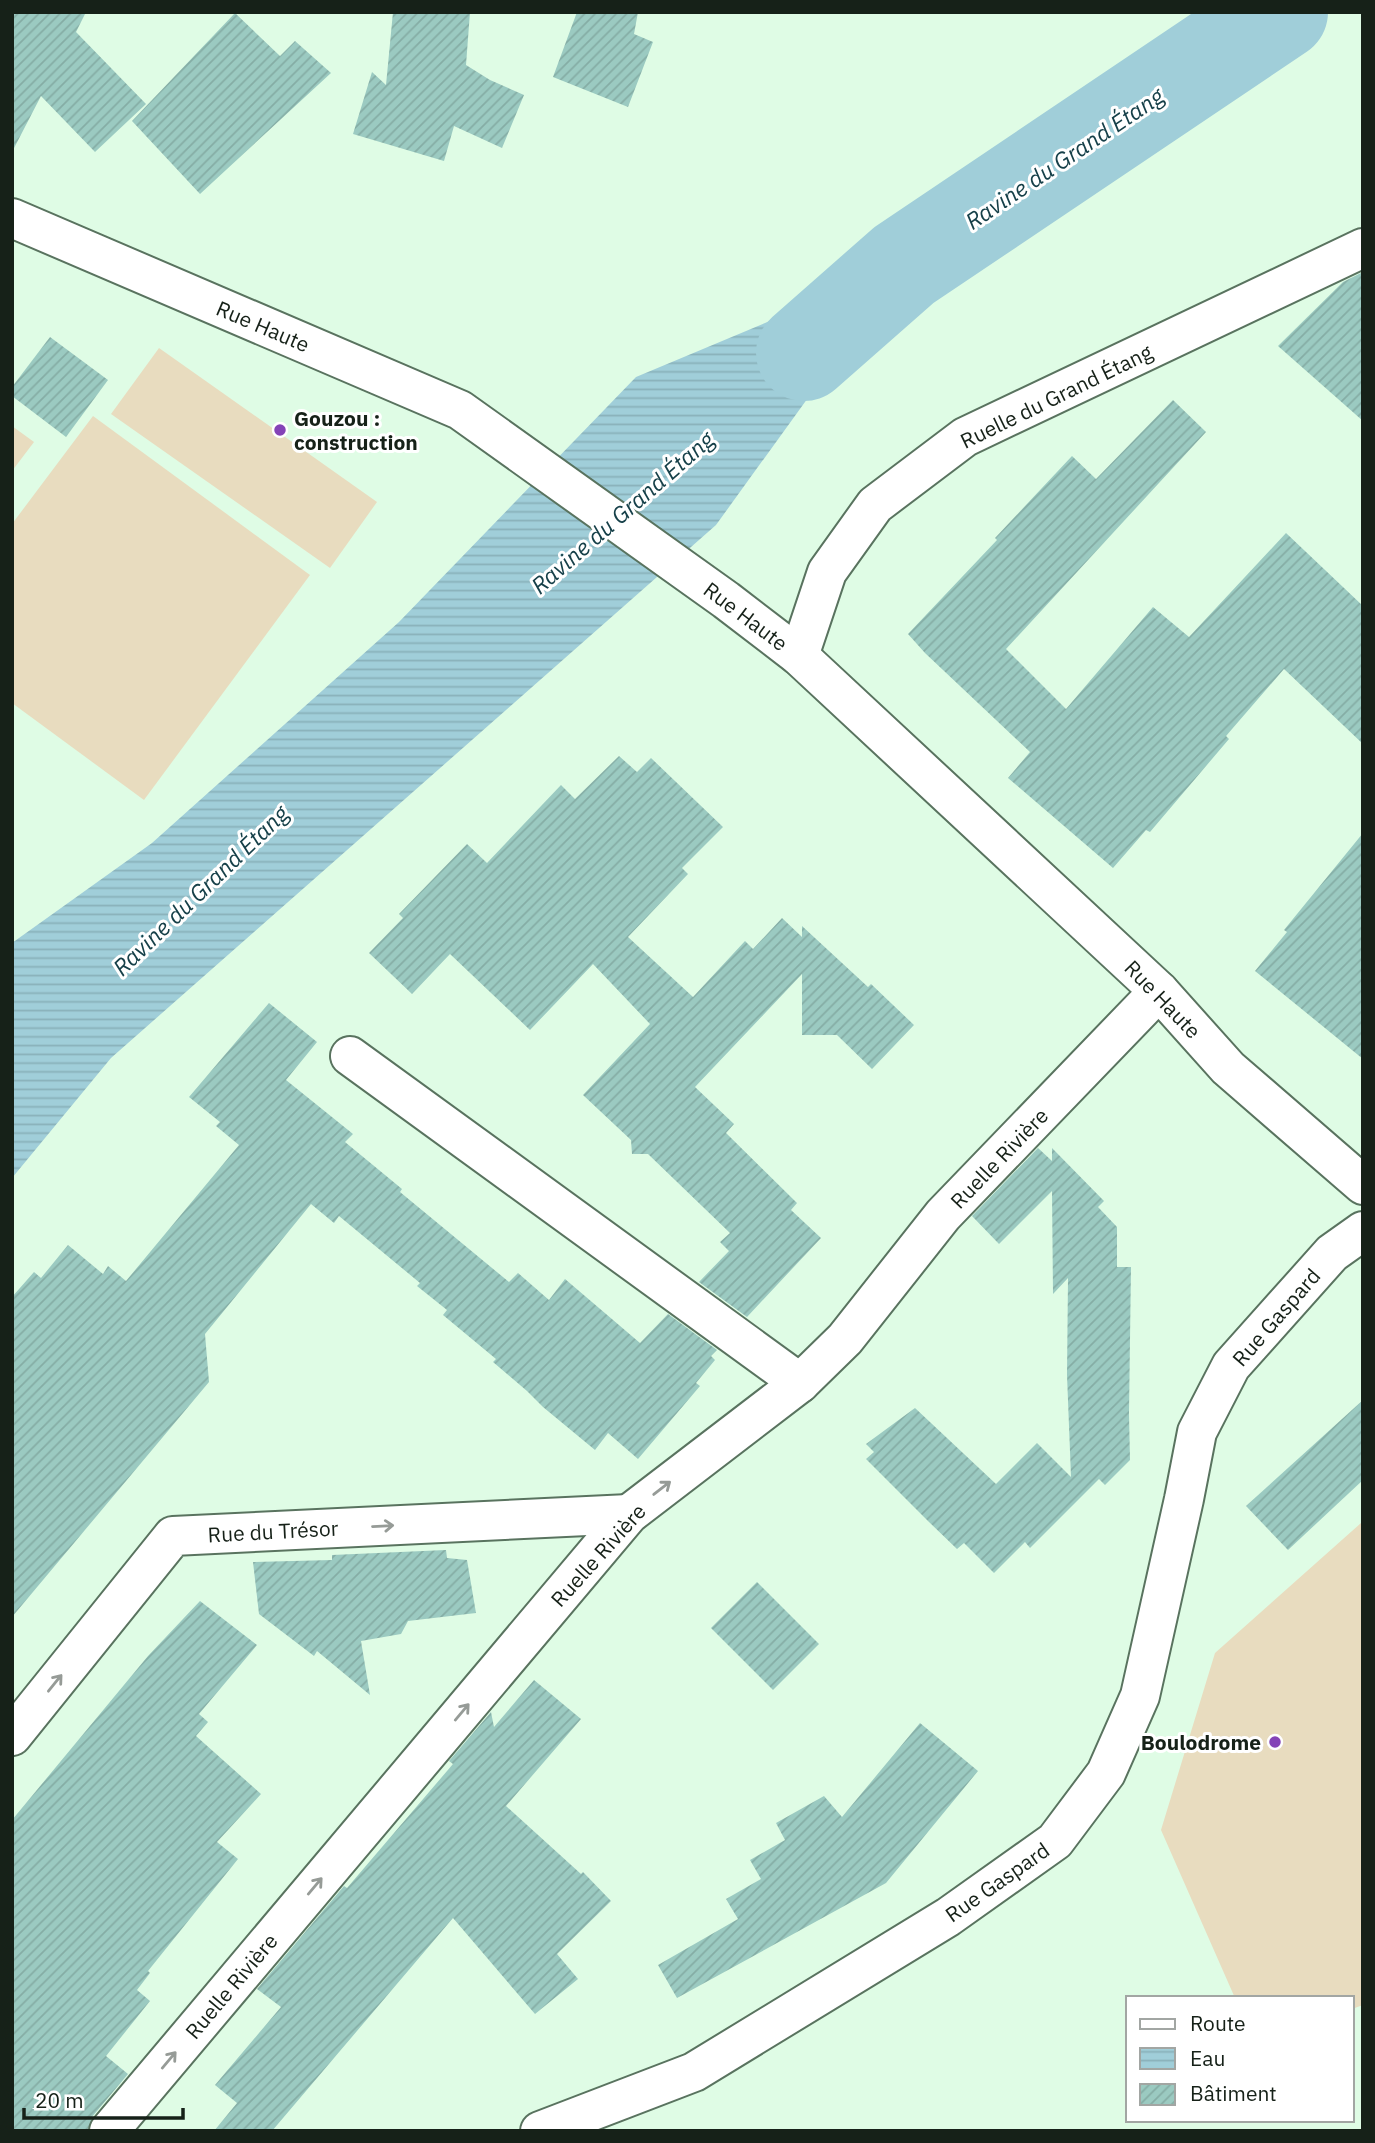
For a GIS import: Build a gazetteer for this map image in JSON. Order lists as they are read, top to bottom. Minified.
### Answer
{"streets":{"street":["Rue Haute","Ruelle du Grand Étang","Ruelle Rivière","Rue Gaspard","Rue du Trésor"]},"crossings":[["Rue Haute","Ruelle du Grand Étang"],["Rue Haute","Ruelle Rivière"],["Ruelle Rivière","Rue du Trésor"]],"one_way":["Ruelle Rivière","Rue du Trésor"],"water":["Ravine du Grand Étang"],"places":["Gouzou : construction","Boulodrome"],"legend":["Route","Eau","Bâtiment"],"scale_bar":"20 m"}
